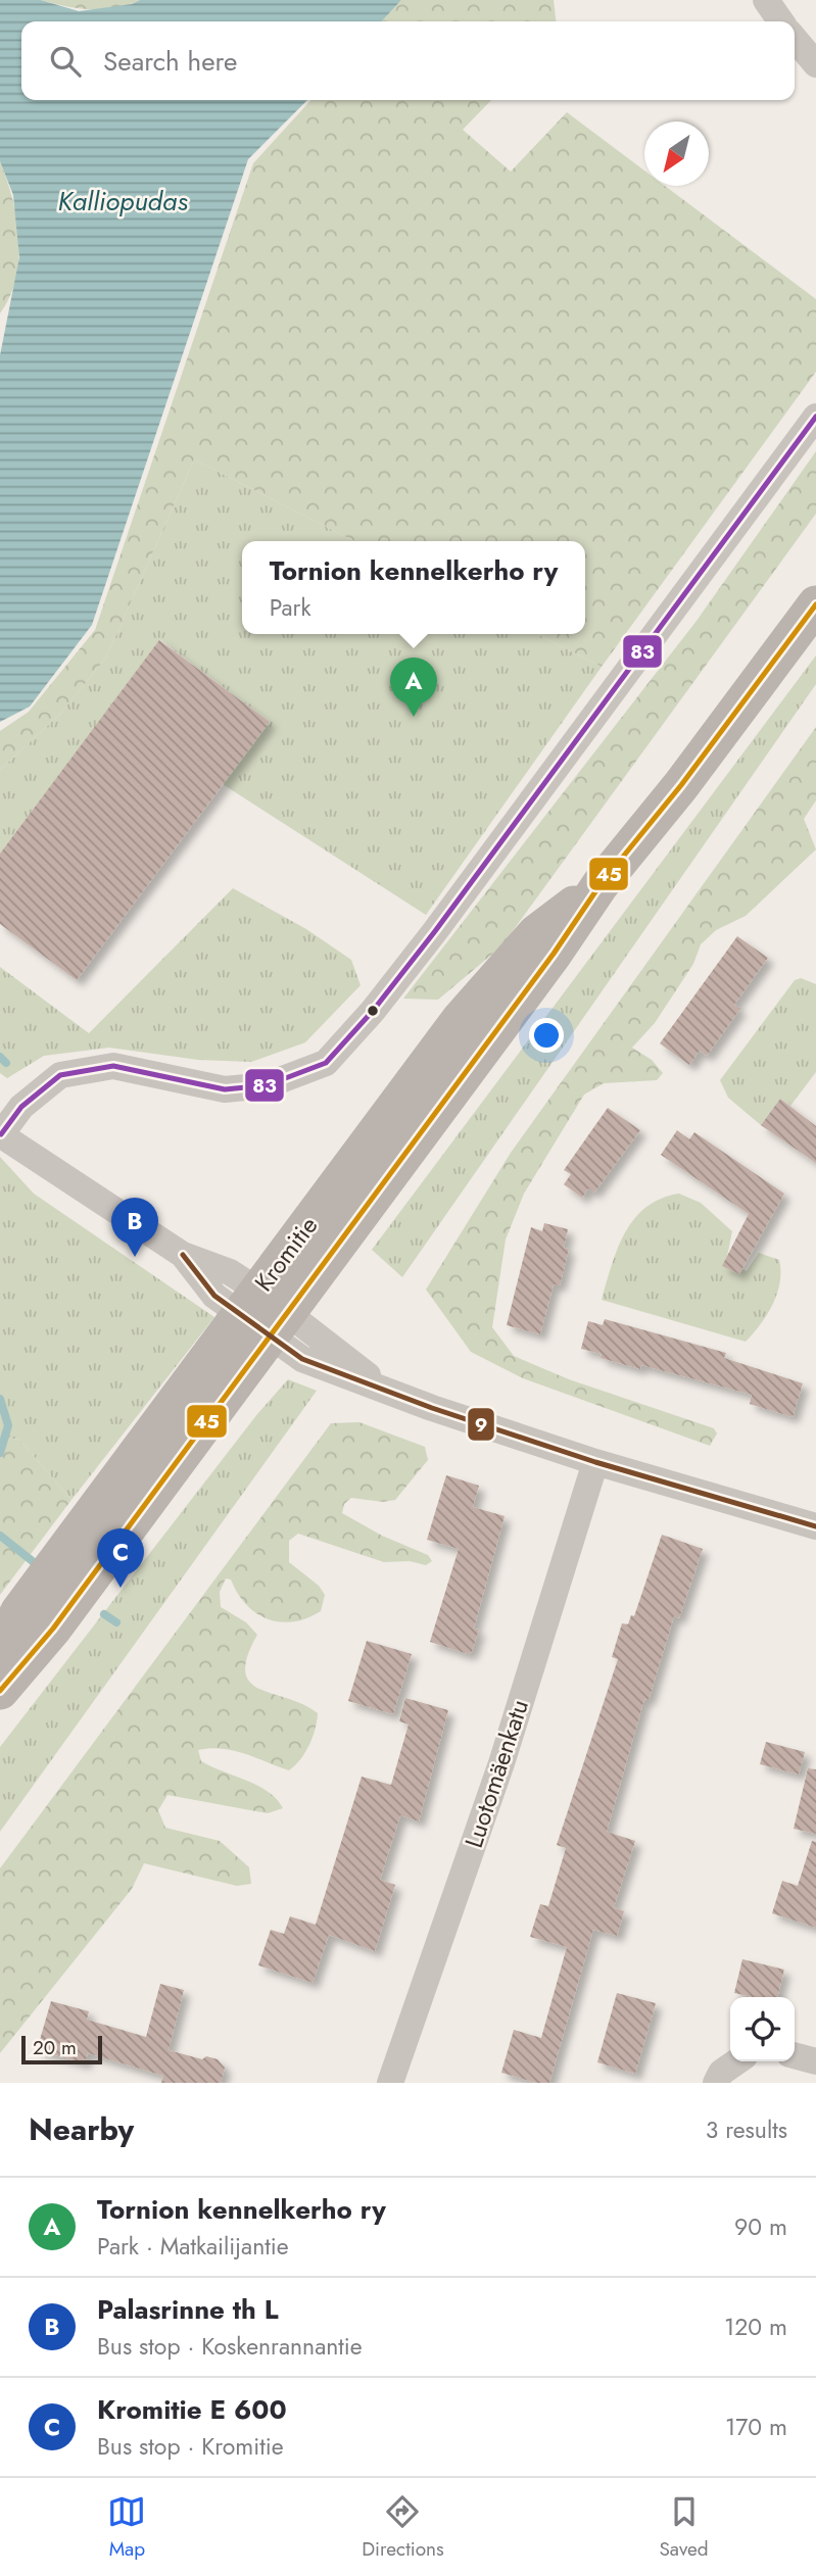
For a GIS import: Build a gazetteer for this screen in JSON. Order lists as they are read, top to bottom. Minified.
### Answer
{"streets":{"main road":["Kromitie"],"street":["Luotomäenkatu"]},"water":["Kalliopudas"],"lines":["transit line 83","transit line 45","transit line 9"],"scale_bar":"20 m","north":"bottom left","page":{"search":"Search here","popup":["Tornion kennelkerho ry","Park"],"pins":["A","B","C"],"scale":"20 m","heading":["Nearby","3 results"],"list":[{"mark":"A","name":"Tornion kennelkerho ry","note":"Park · Matkailijantie","value":"90 m"},{"mark":"B","name":"Palasrinne th L","note":"Bus stop · Koskenrannantie","value":"120 m"},{"mark":"C","name":"Kromitie E 600","note":"Bus stop · Kromitie","value":"170 m"}],"nav":["Map","Directions","Saved"]}}
